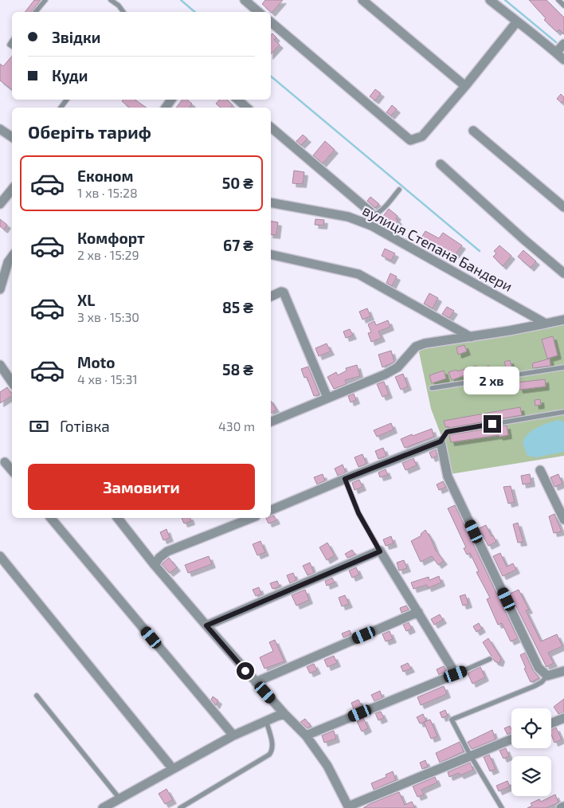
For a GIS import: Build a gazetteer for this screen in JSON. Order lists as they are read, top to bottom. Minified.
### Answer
{"streets":{"street":["вулиця Степана Бандери"]},"page":{"banner":["Звідки","Куди"],"heading":"Оберіть тариф","list":[{"name":"Економ","note":"1 хв · 15:28","value":"50 ₴"},{"name":"Комфорт","note":"2 хв · 15:29","value":"67 ₴"},{"name":"XL","note":"3 хв · 15:30","value":"85 ₴"},{"name":"Moto","note":"4 хв · 15:31","value":"58 ₴"}],"bubble":"2 хв","pay":["Готівка","430 m"],"buttons":"Замовити"}}
